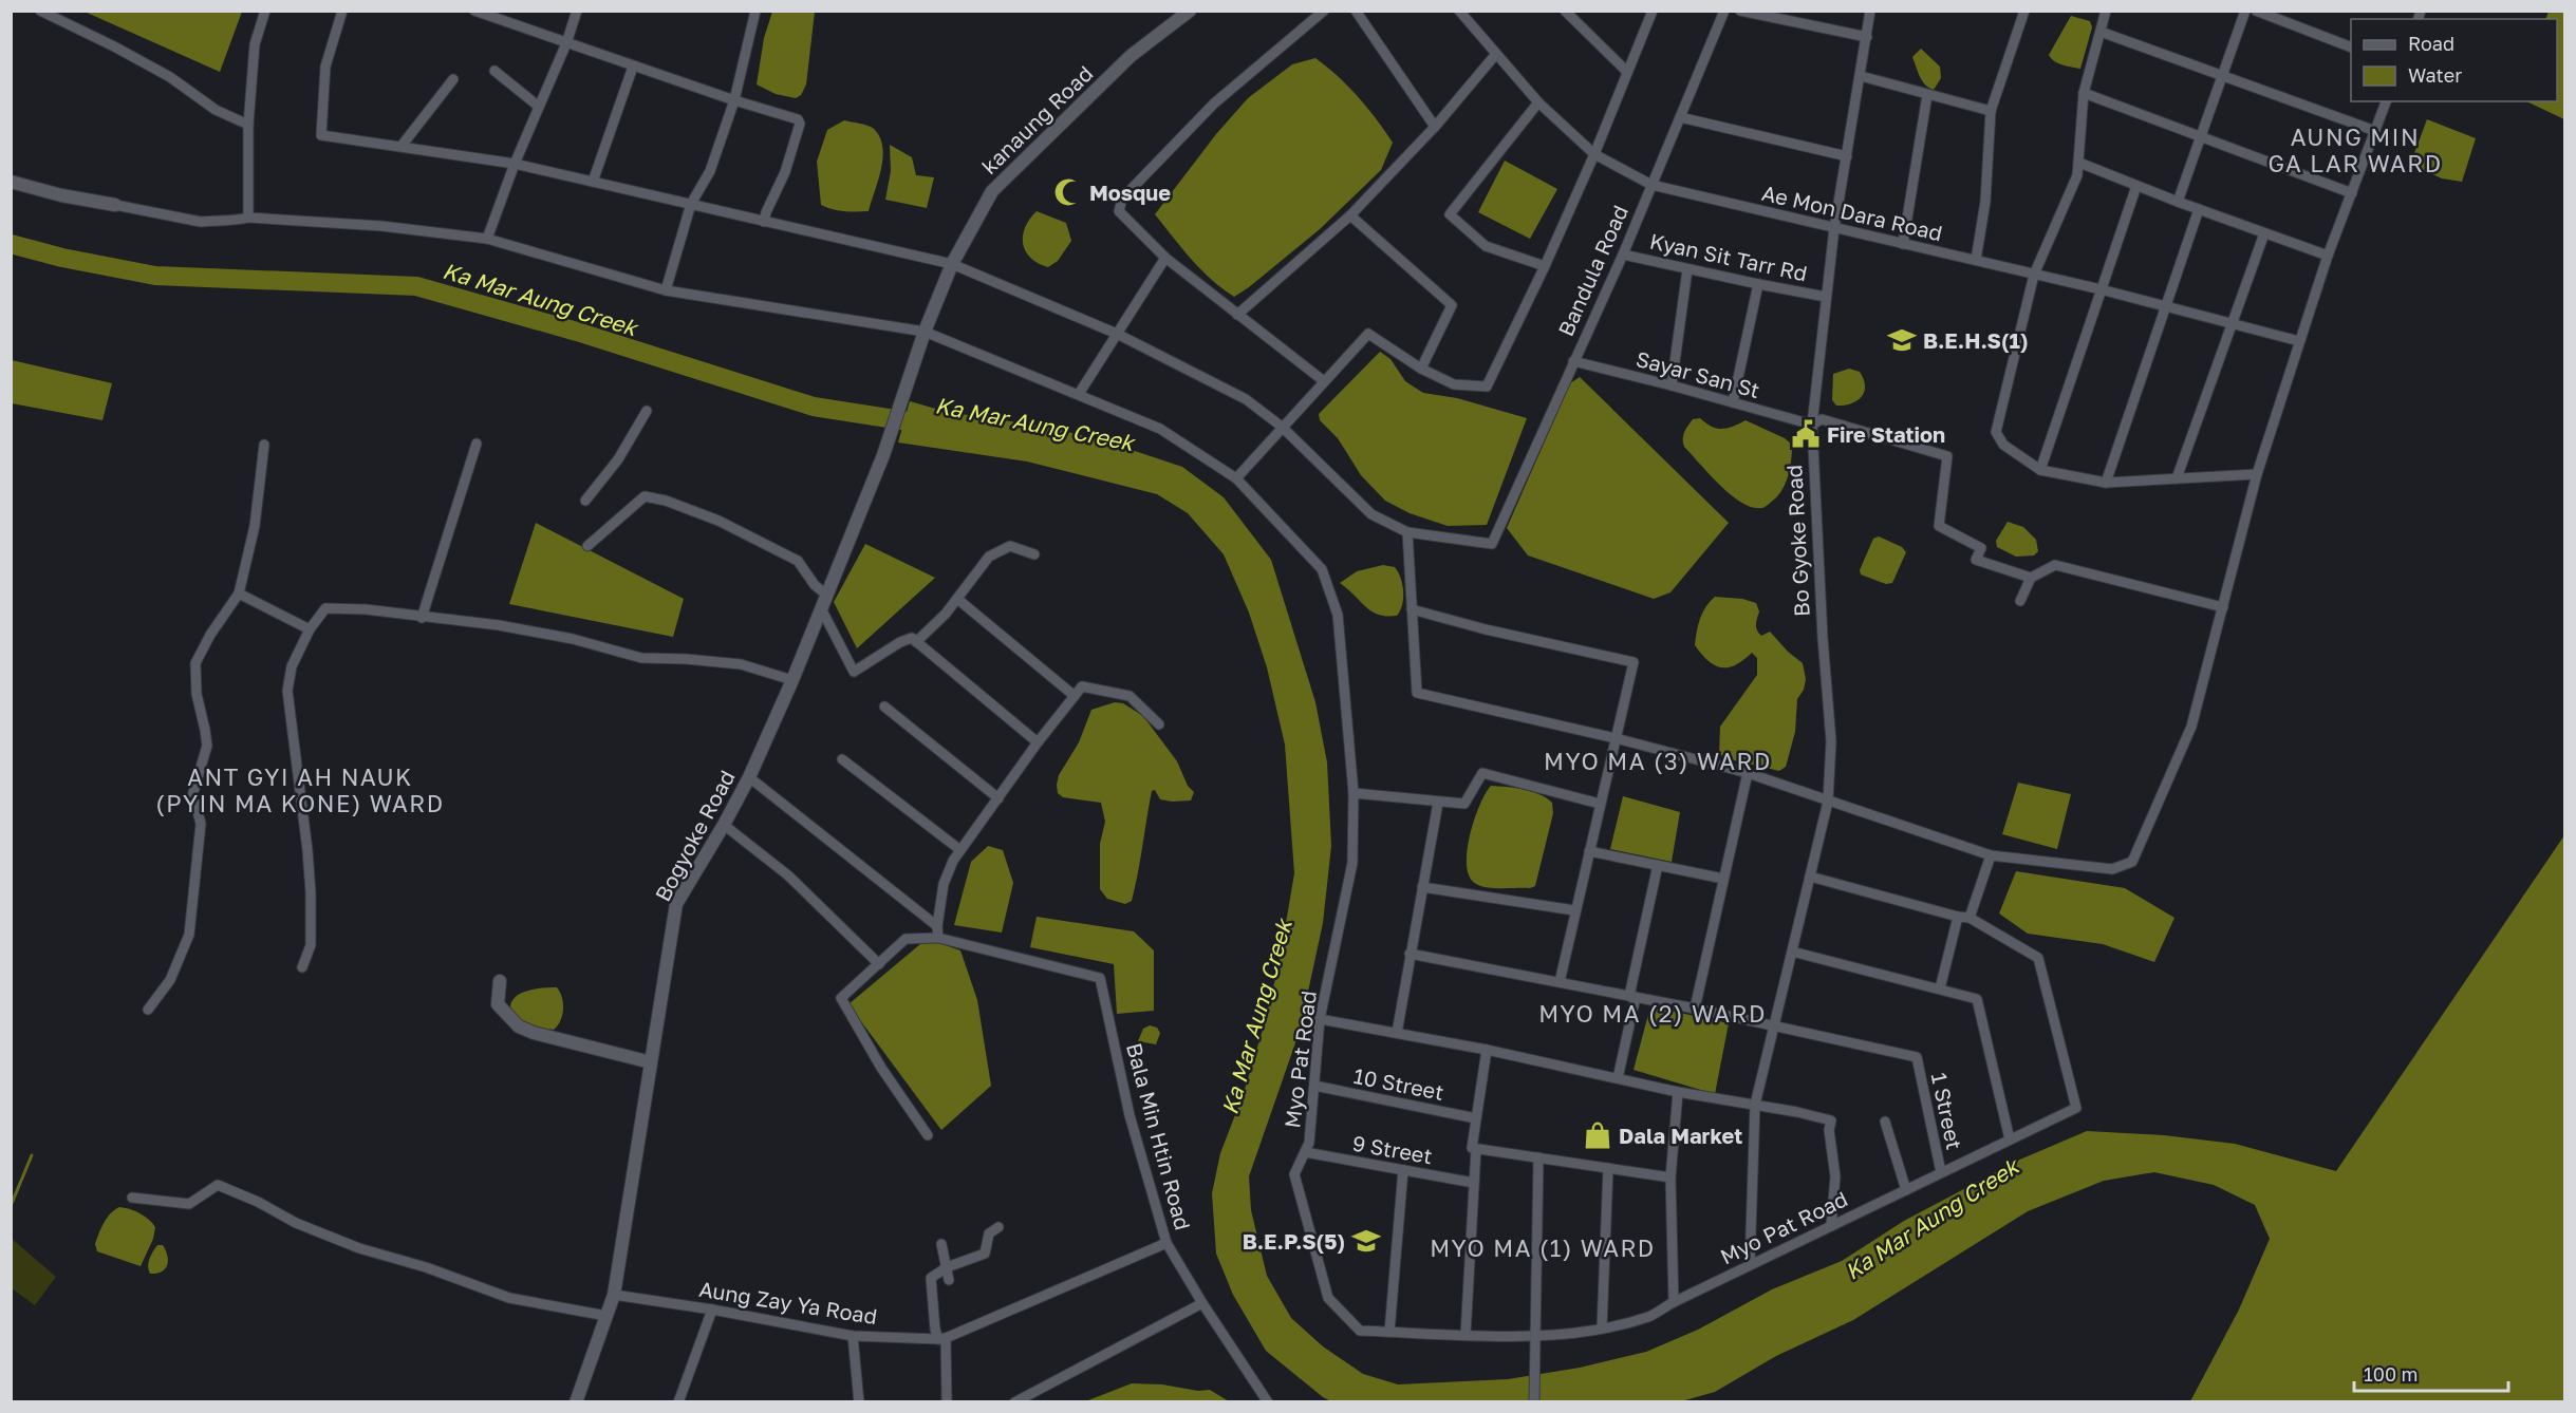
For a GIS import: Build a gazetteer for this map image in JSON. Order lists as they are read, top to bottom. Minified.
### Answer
{"streets":{"street":["kanaung Road","Ae Mon Dara Road","Kyan Sit Tarr Rd","Bandula Road","Sayar San St","Bo Gyoke Road","Bogyoke Road","Myo Pat Road","10 Street","1 Street","Bala Min Htin Road","9 Street","Aung Zay Ya Road"]},"crossings":[["kanaung Road","Bogyoke Road"],["kanaung Road","Myo Pat Road"],["Ae Mon Dara Road","Bandula Road"],["Ae Mon Dara Road","Bo Gyoke Road"],["Kyan Sit Tarr Rd","Bandula Road"],["Kyan Sit Tarr Rd","Bo Gyoke Road"],["Bandula Road","Sayar San St"],["Sayar San St","Bo Gyoke Road"],["Bo Gyoke Road","Myo Pat Road"],["Bo Gyoke Road","1 Street"],["Bogyoke Road","Aung Zay Ya Road"],["Myo Pat Road","10 Street"],["Myo Pat Road","1 Street"],["Myo Pat Road","9 Street"],["Bala Min Htin Road","Aung Zay Ya Road"]],"districts":["AUNG MIN GA LAR WARD","MYO MA (3) WARD","ANT GYI AH NAUK (PYIN MA KONE) WARD","MYO MA (2) WARD","MYO MA (1) WARD"],"water":["Ka Mar Aung Creek"],"places":{"mosque":["Mosque"],"school or university":["B.E.H.S(1)","B.E.P.S(5)"],"public building":["Fire Station"],"shop":["Dala Market"]},"legend":["Road","Water"],"scale_bar":"100 m"}
